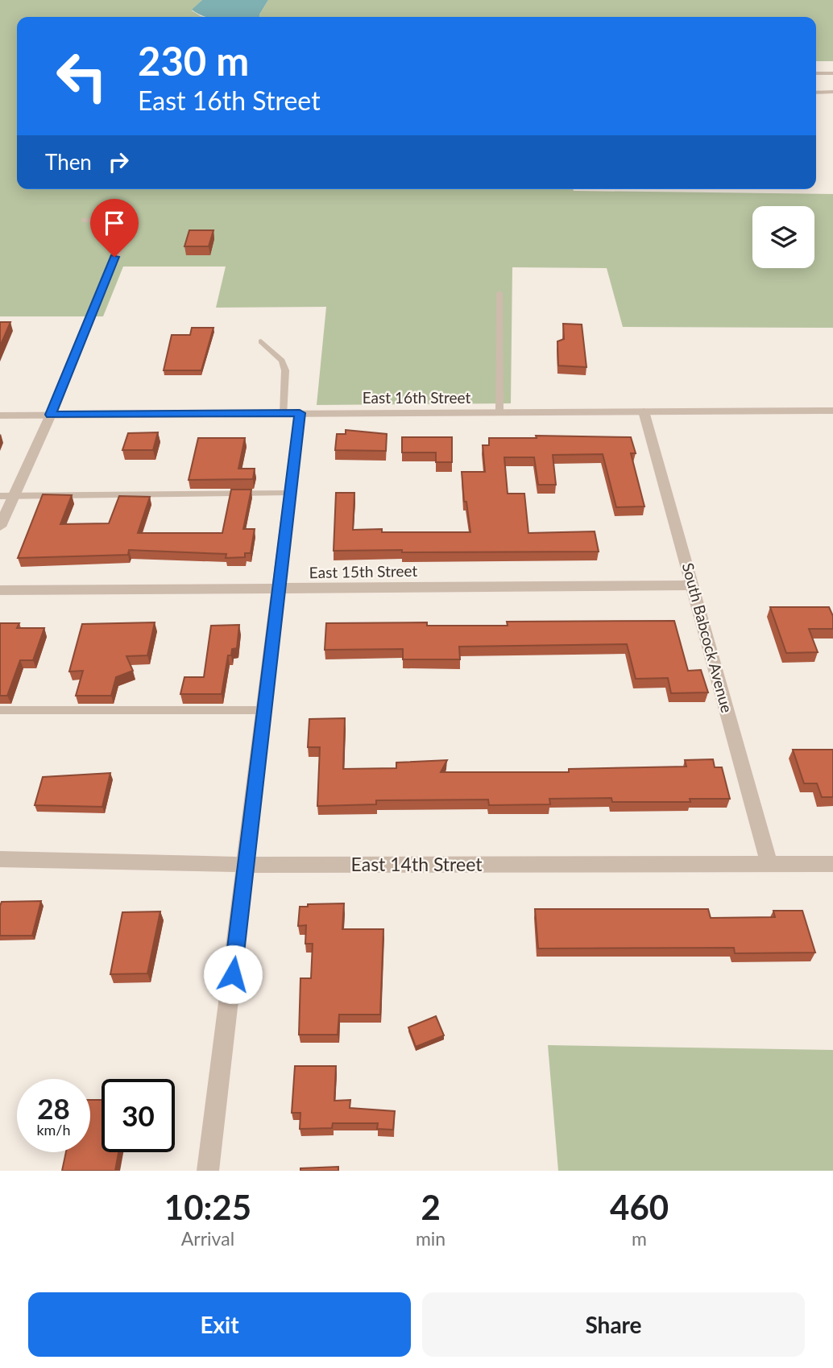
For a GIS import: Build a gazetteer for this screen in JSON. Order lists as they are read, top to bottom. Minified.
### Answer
{"streets":{"street":["East 16th Street","East 15th Street","South Babcock Avenue","East 14th Street"]},"crossings":[["East 16th Street","South Babcock Avenue"],["East 15th Street","South Babcock Avenue"],["South Babcock Avenue","East 14th Street"]],"page":{"turn":["230 m","East 16th Street"],"then":"Then","speed":"28 km/h","limit":"30","eta":["10:25","Arrival","2","min","460","m"],"buttons":["Exit","Share"]}}
